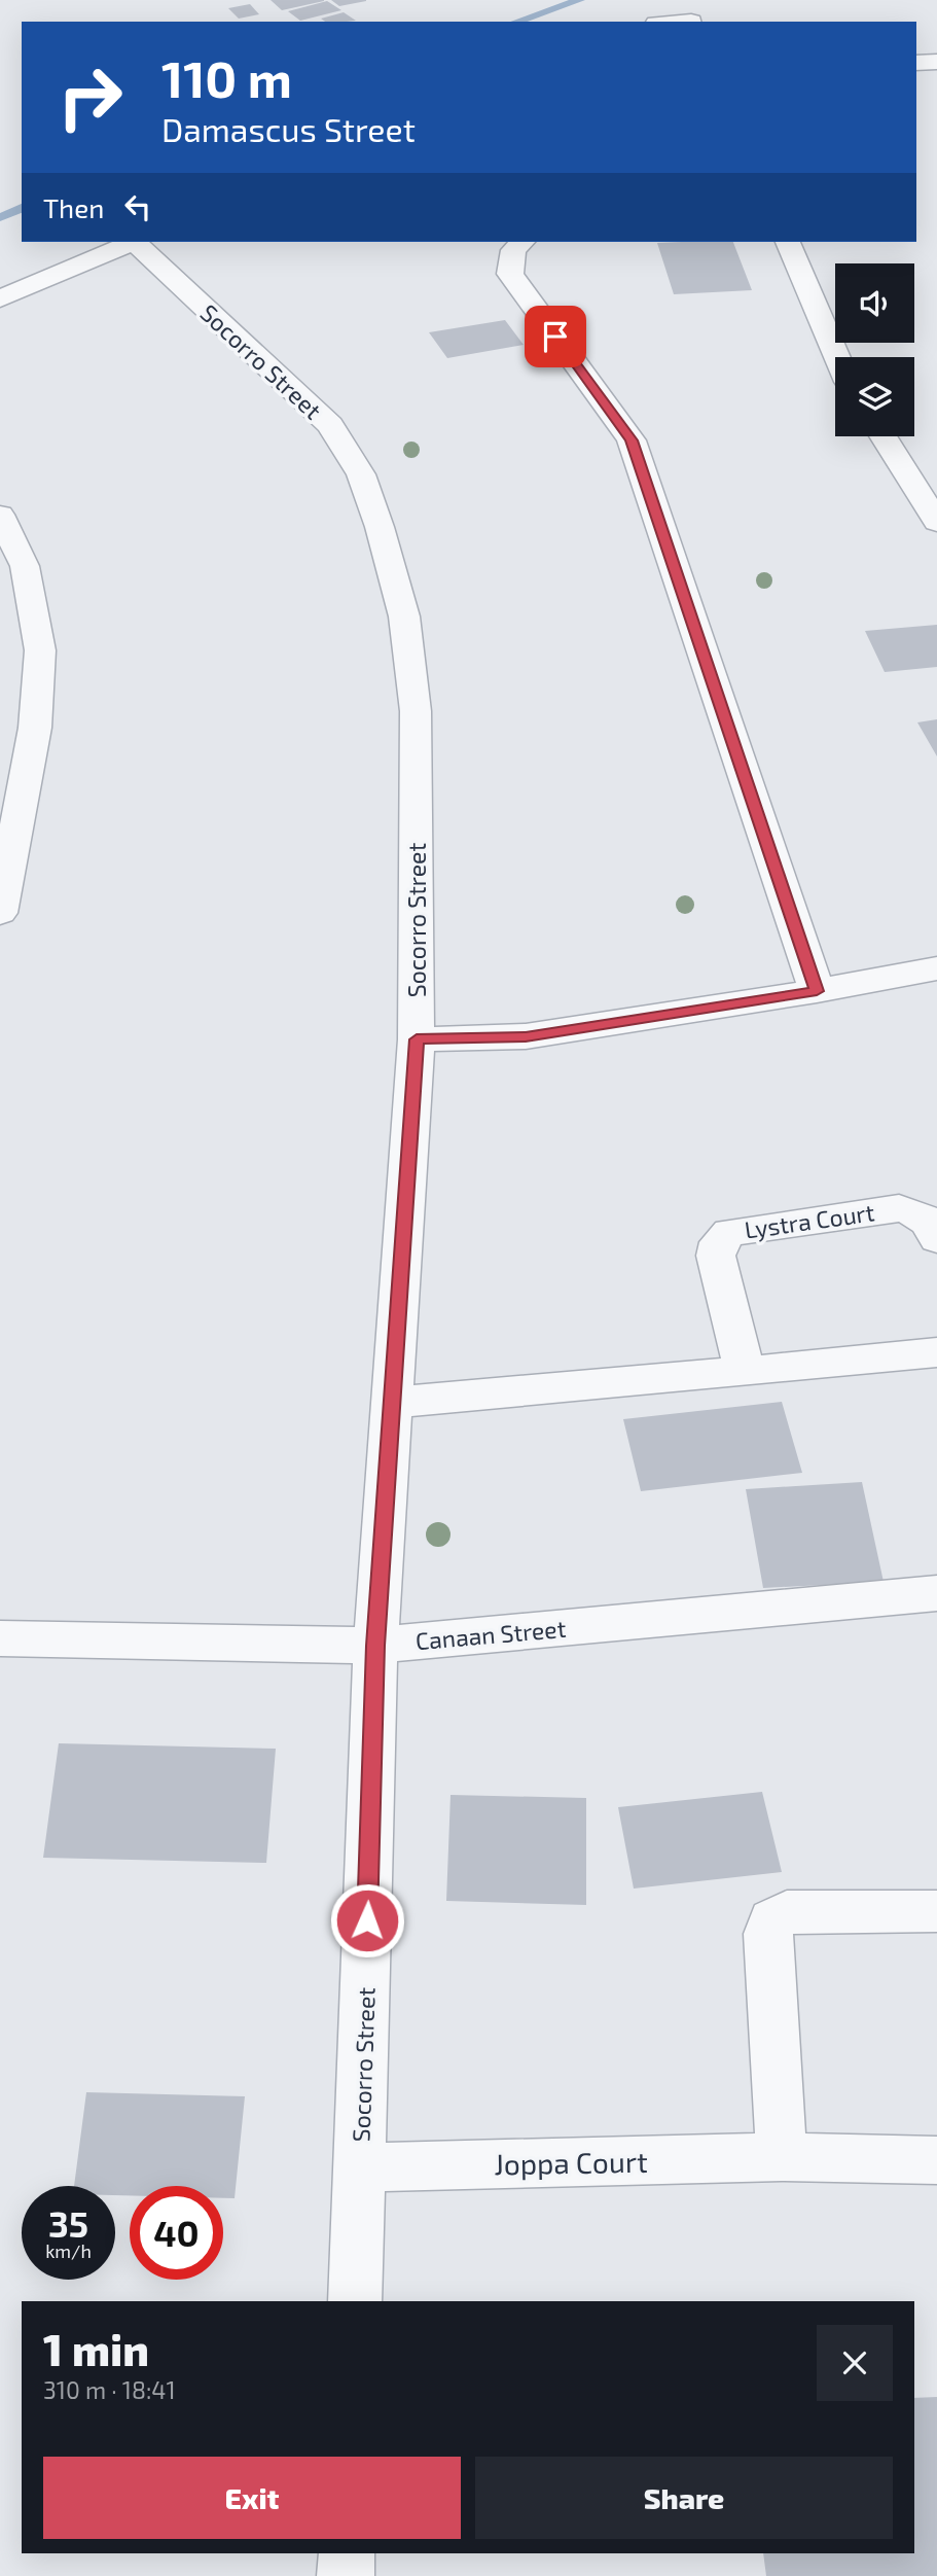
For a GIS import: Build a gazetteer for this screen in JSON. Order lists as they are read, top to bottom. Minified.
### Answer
{"streets":{"street":["Socorro Street","Lystra Court","Canaan Street","Joppa Court"]},"crossings":[["Socorro Street","Canaan Street"],["Socorro Street","Joppa Court"]],"page":{"turn":["110 m","Damascus Street"],"then":"Then","speed":"35 km/h","limit":"40","heading":["1 min","310 m · 18:41"],"buttons":["Exit","Share"]}}
